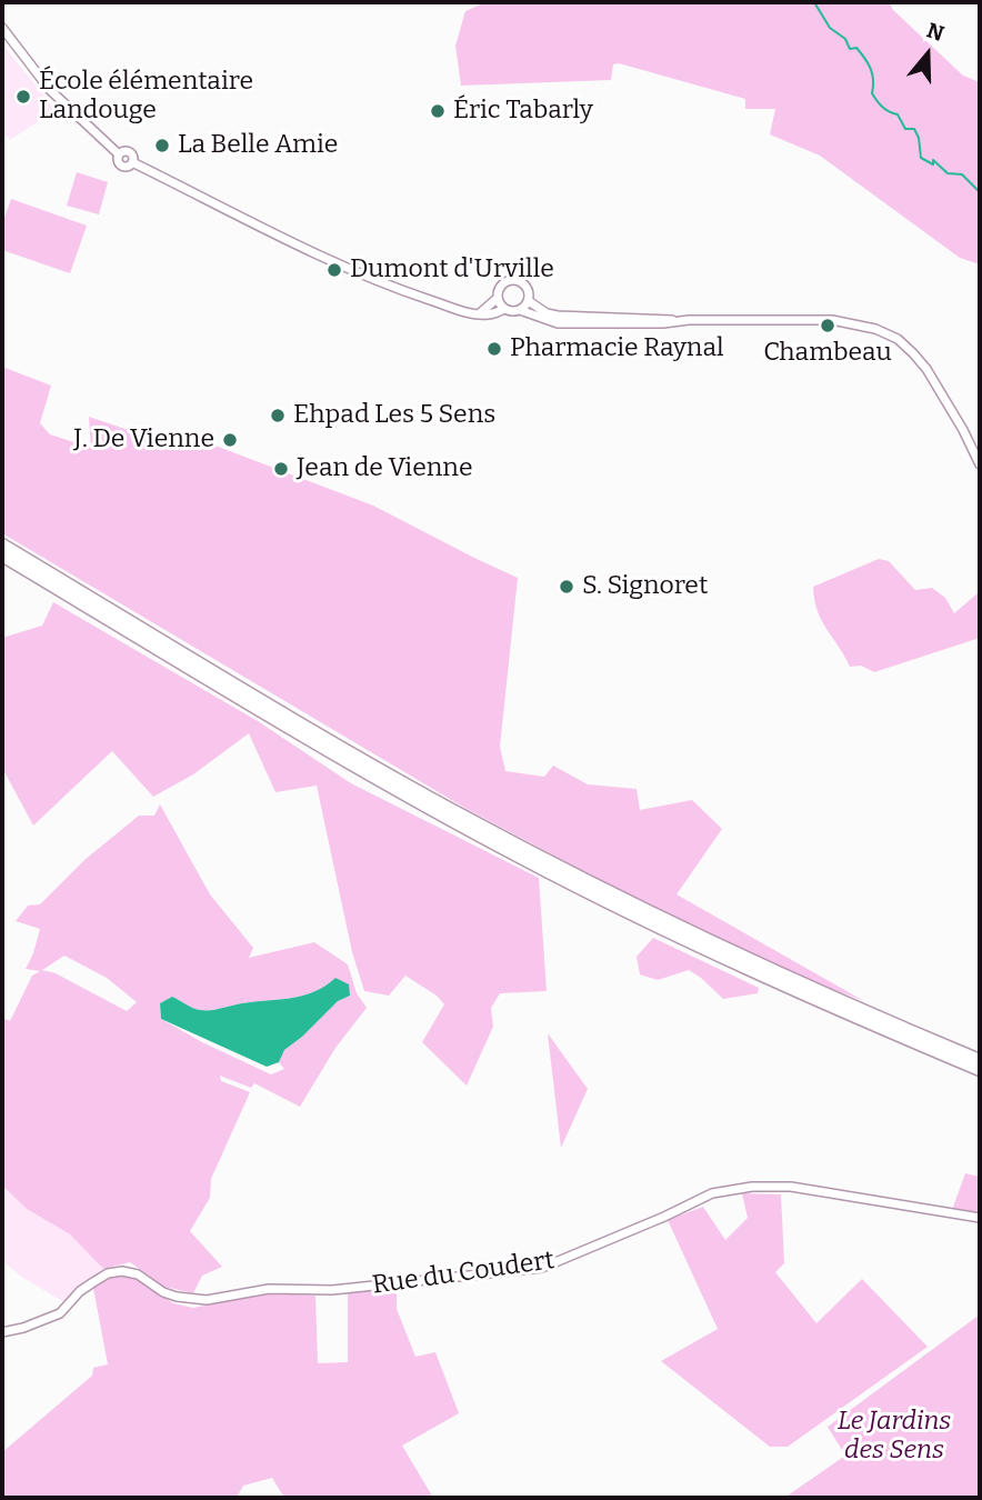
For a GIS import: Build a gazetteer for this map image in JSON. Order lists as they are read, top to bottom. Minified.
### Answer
{"streets":{"main road":["Rue du Coudert"]},"parks":["Le Jardins des Sens"],"places":["École élémentaire Landouge","Éric Tabarly","La Belle Amie","Dumont d'Urville","Chambeau","Pharmacie Raynal","Ehpad Les 5 Sens","J. De Vienne","Jean de Vienne","S. Signoret"],"north":"top"}
